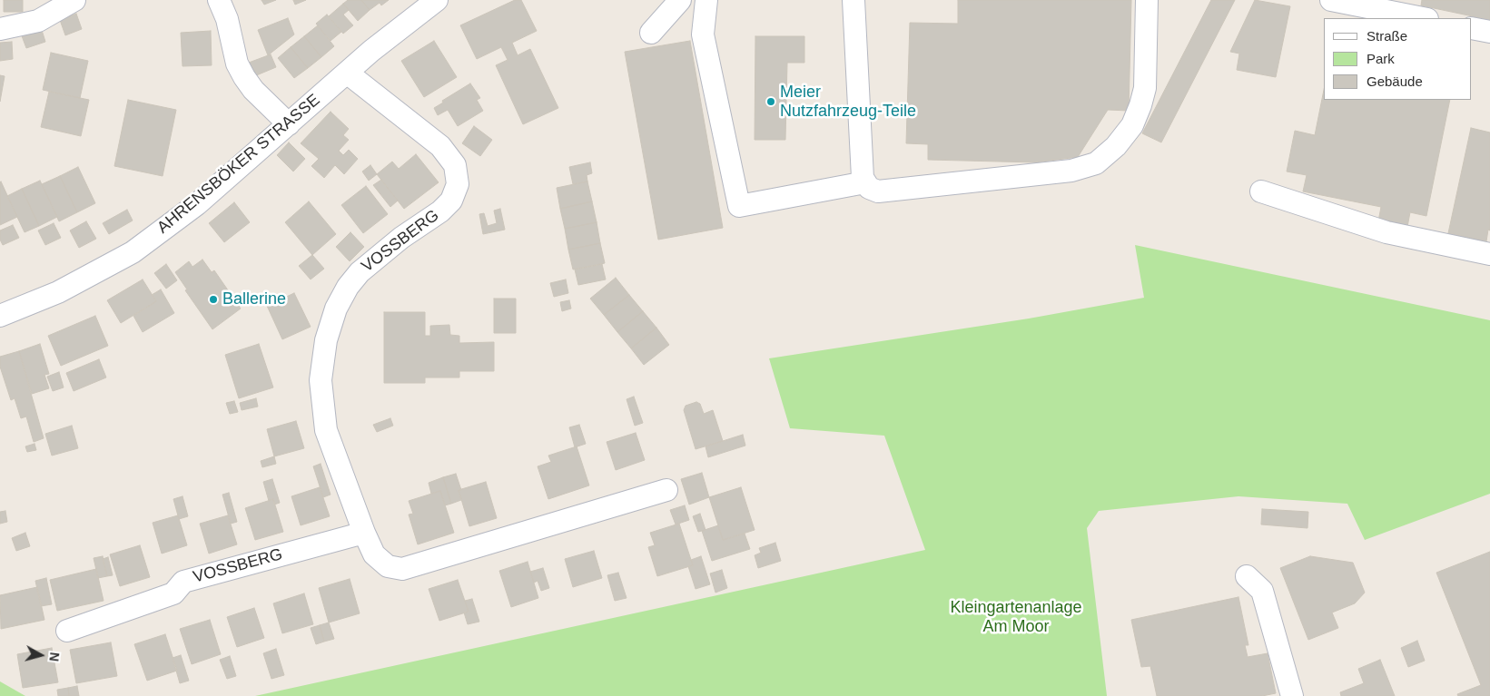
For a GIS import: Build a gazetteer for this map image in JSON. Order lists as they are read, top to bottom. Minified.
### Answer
{"streets":{"street":["AHRENSBÖKER STRASSE","VOSSBERG"]},"crossings":[["AHRENSBÖKER STRASSE","VOSSBERG"]],"parks":["Kleingartenanlage Am Moor"],"places":["Meier Nutzfahrzeug-Teile","Ballerine"],"legend":["Straße","Park","Gebäude"],"north":"right"}
